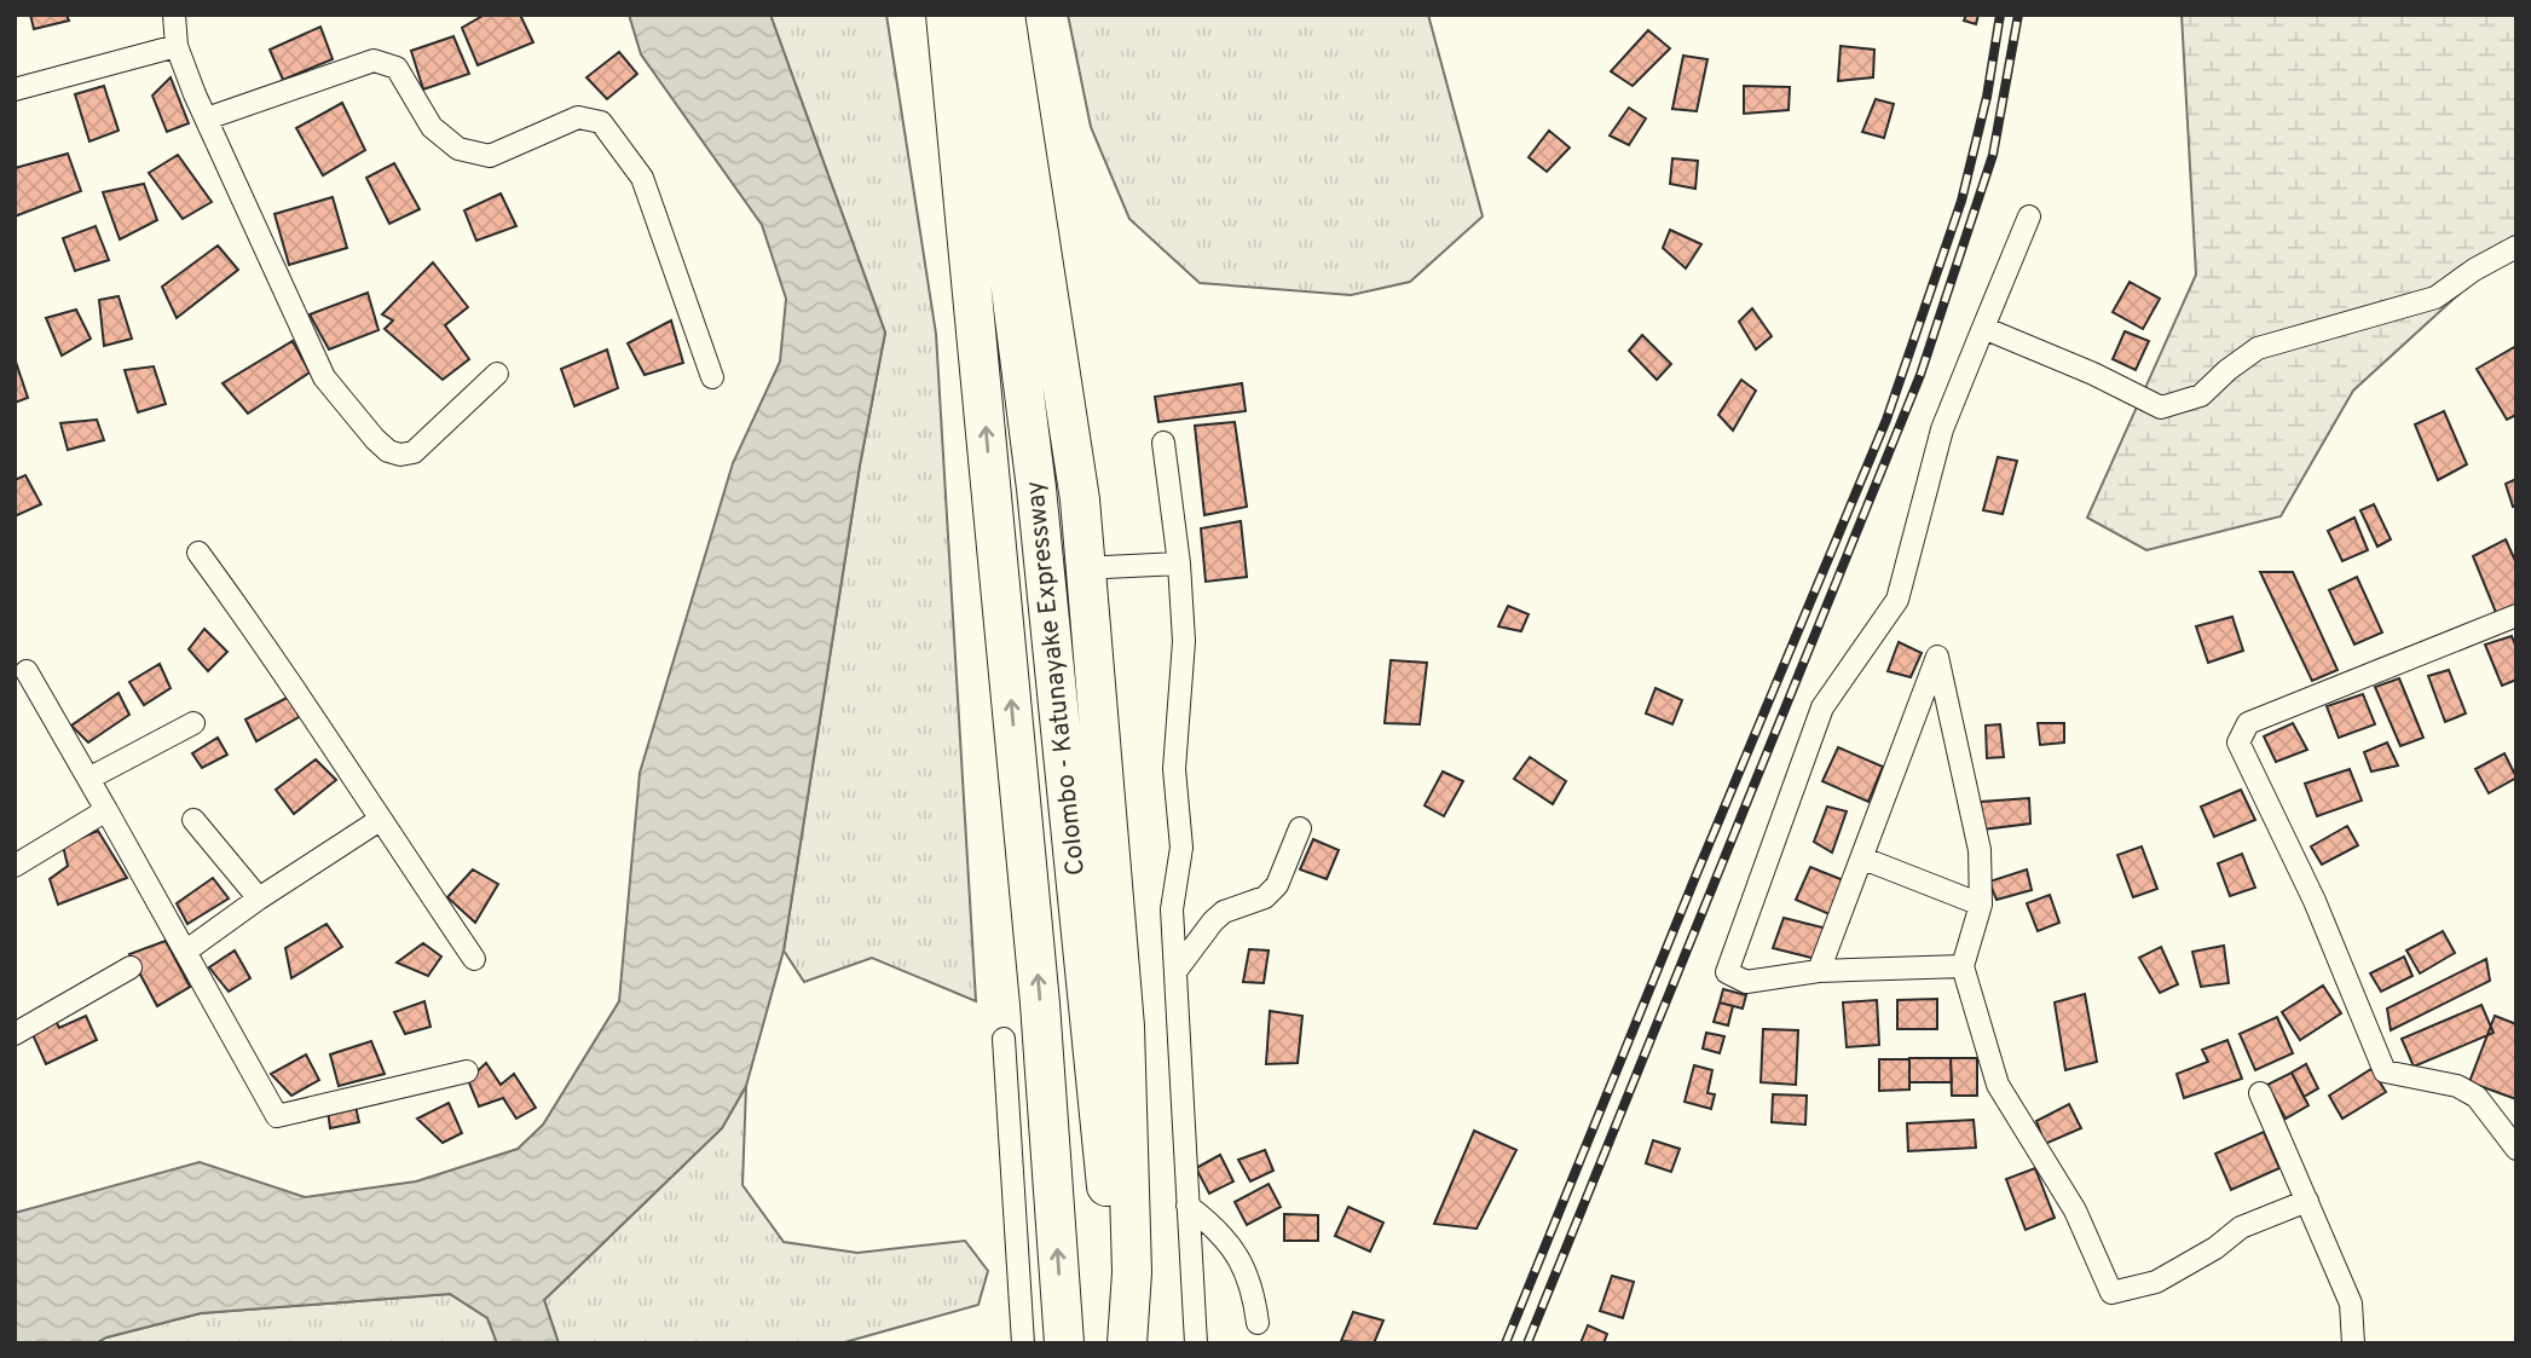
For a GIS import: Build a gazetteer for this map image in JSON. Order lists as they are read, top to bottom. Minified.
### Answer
{"streets":{"highway":["Colombo - Katunayake Expressway"]}}
